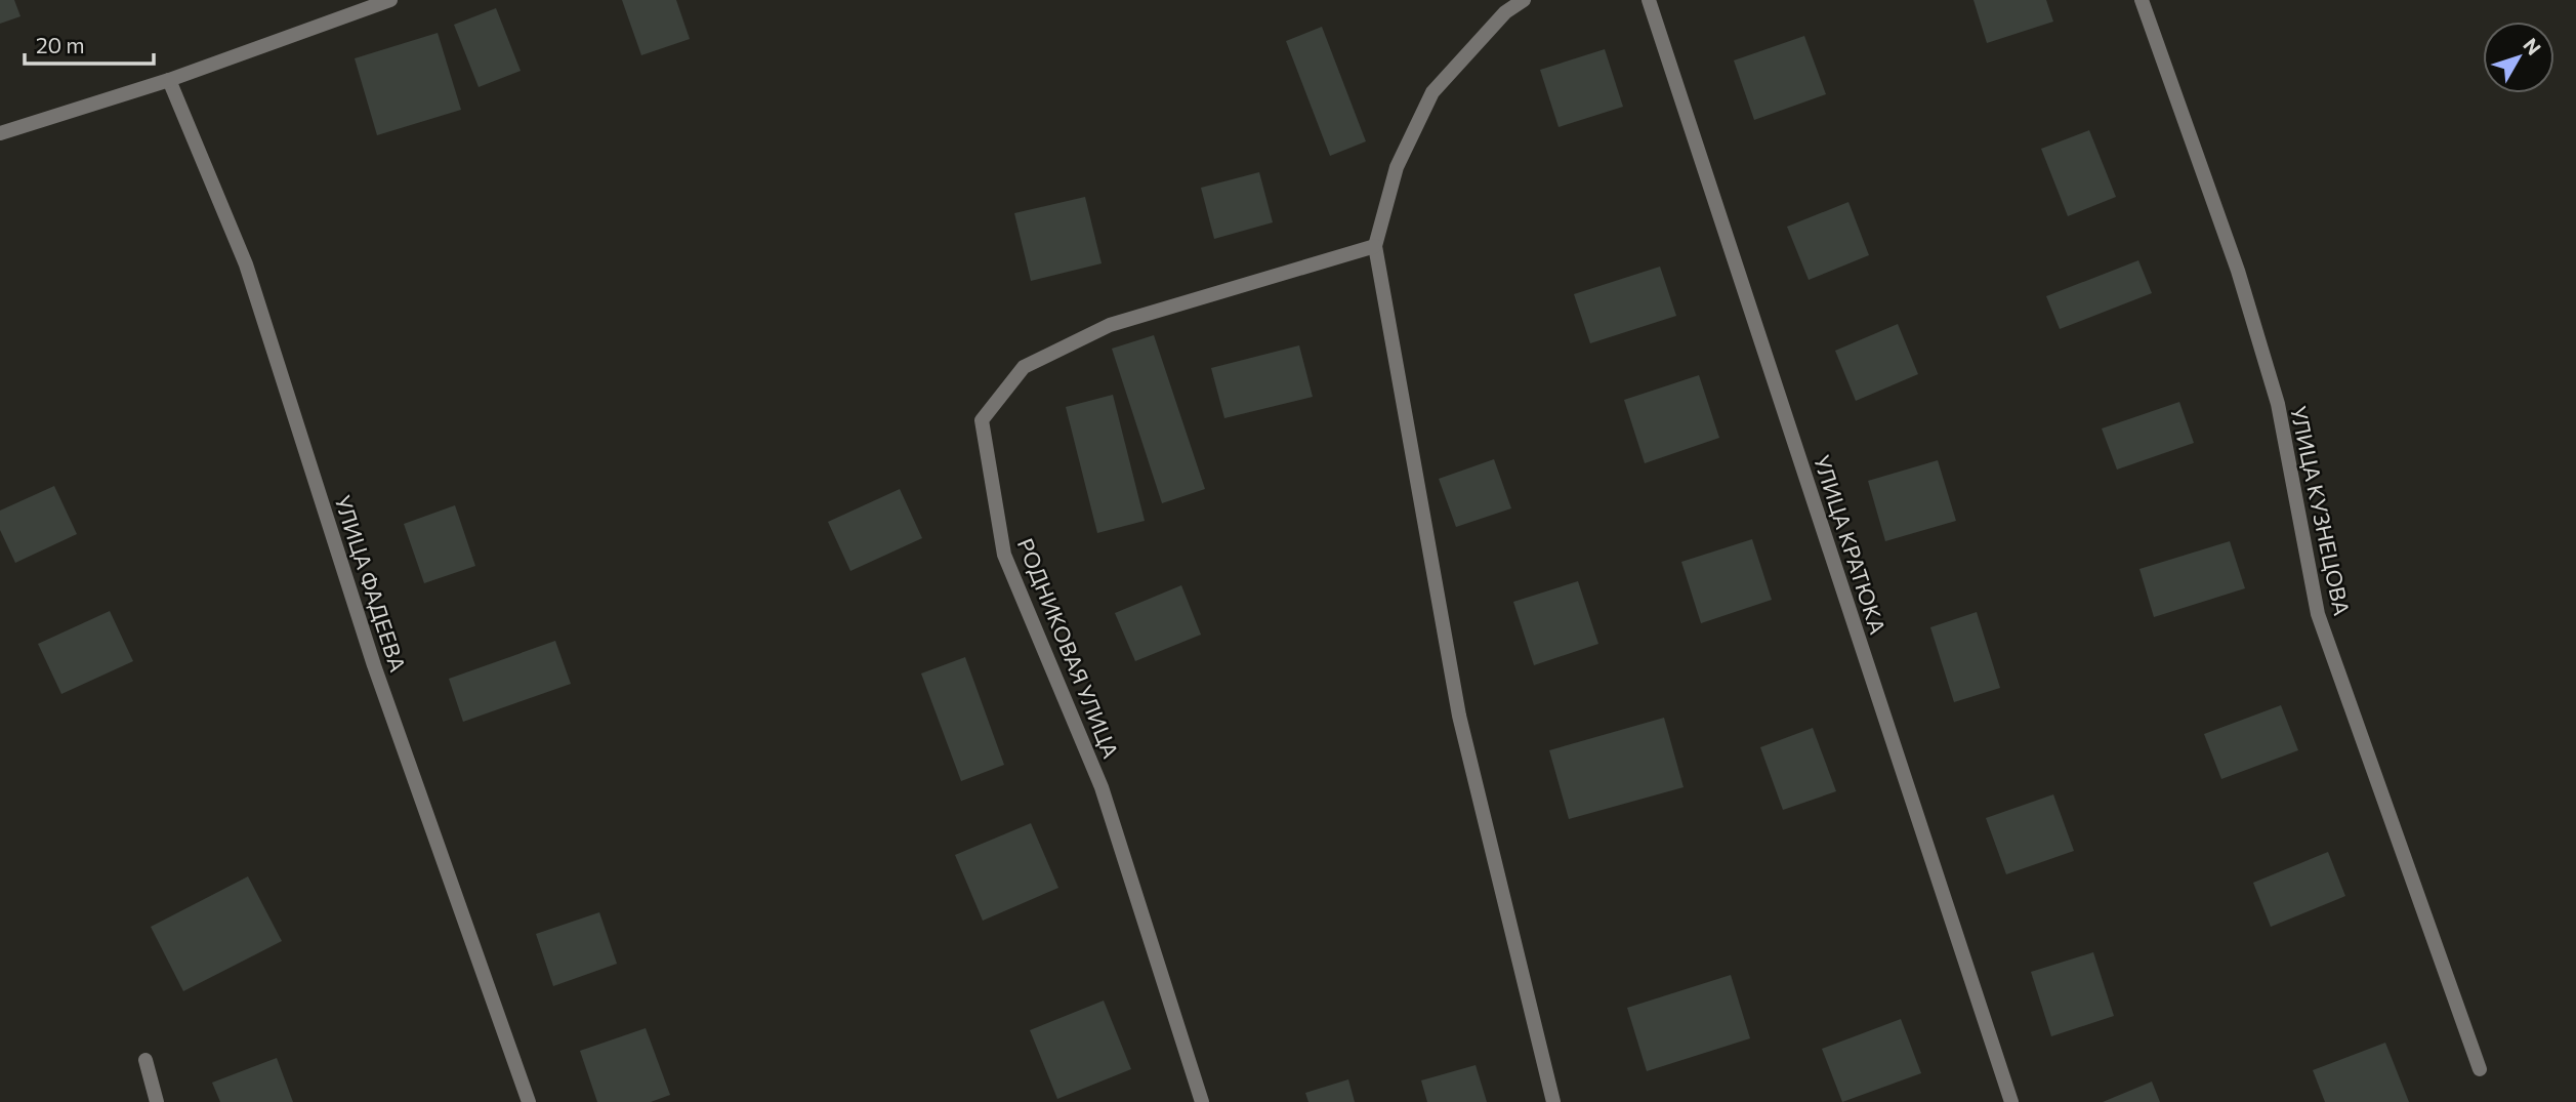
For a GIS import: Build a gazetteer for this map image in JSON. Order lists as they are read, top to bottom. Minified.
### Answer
{"streets":{"street":["УЛИЦА КУЗНЕЦОВА","УЛИЦА КРАТЮКА","УЛИЦА ФАДЕЕВА","РОДНИКОВАЯ УЛИЦА"]},"scale_bar":"20 m","north":"top right"}
